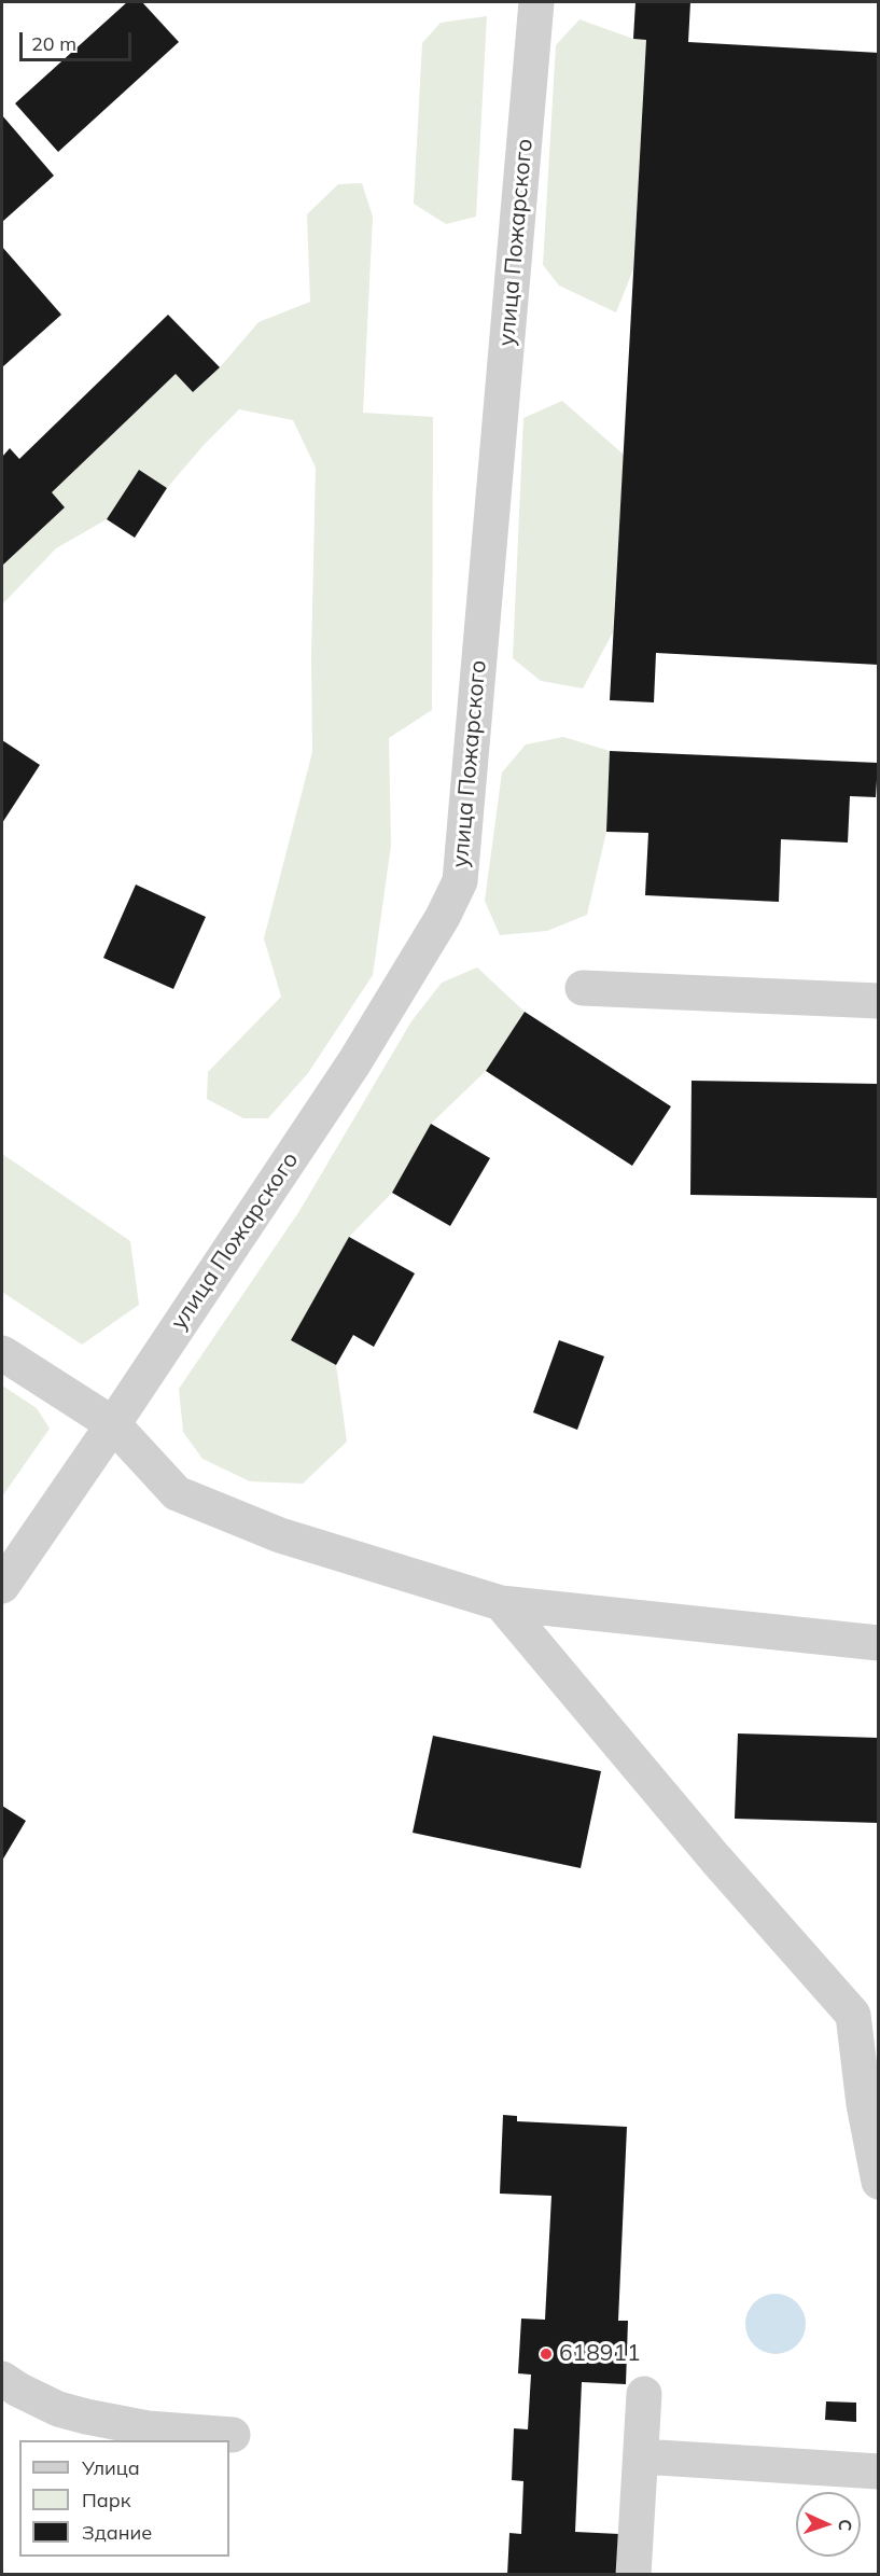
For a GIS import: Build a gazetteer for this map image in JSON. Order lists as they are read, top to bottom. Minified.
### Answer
{"streets":{"street":["улица Пожарского"]},"places":["618911"],"legend":["Улица","Парк","Здание"],"scale_bar":"20 m","north":"right"}
